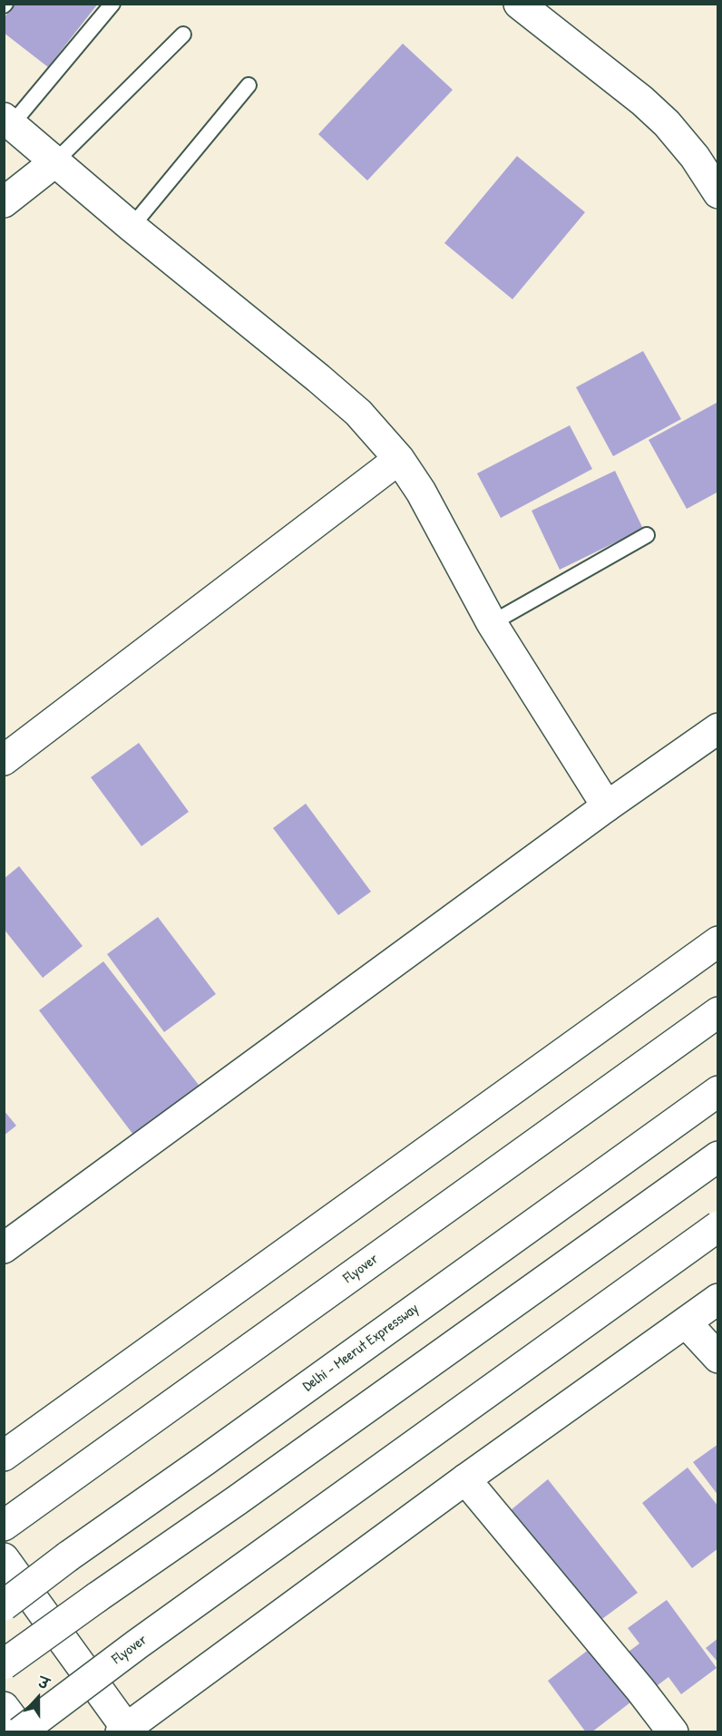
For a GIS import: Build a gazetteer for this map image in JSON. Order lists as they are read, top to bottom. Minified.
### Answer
{"streets":{"main road":["Flyover","Delhi - Meerut Expressway"]},"north":"top"}
